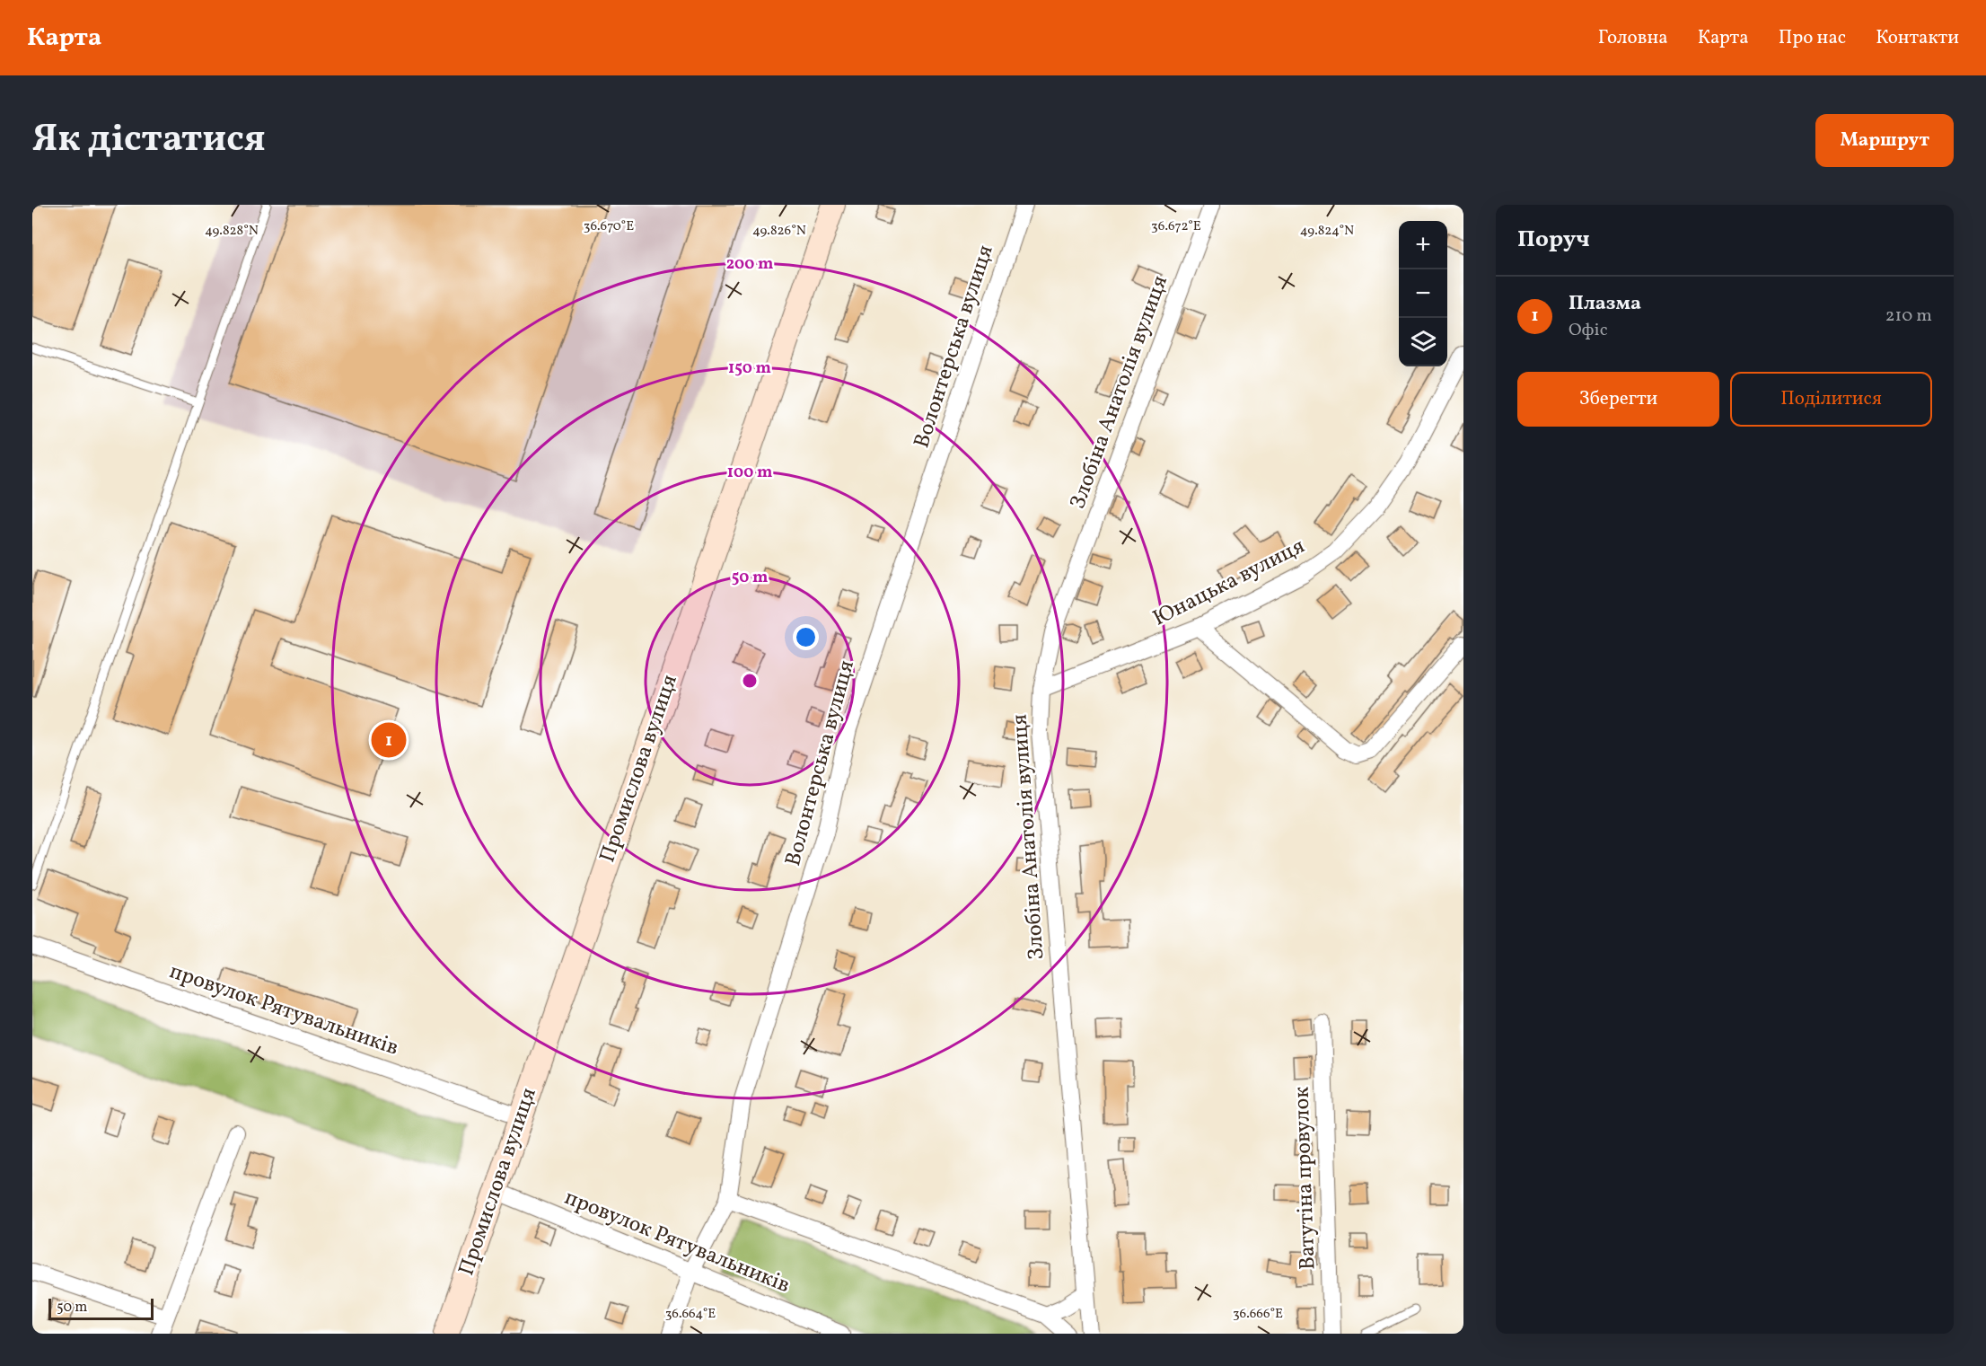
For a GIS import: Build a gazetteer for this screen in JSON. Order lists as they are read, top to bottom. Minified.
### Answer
{"streets":{"street":["Волонтерська вулиця","Злобіна Анатолія вулиця","Юнацька вулиця","Промислова вулиця","провулок Рятувальників","Ватутіна провулок"]},"crossings":[["Волонтерська вулиця","провулок Рятувальників"],["Злобіна Анатолія вулиця","Юнацька вулиця"],["Промислова вулиця","провулок Рятувальників"]],"scale_bar":"50 m","page":{"header":"Карта","nav":["Головна","Карта","Про нас","Контакти"],"title":"Як дістатися","buttons":["Маршрут",["Зберегти","Поділитися"]],"heading":"Поруч","map_buttons":["+","−"],"list":[{"mark":"1","name":"Плазма","note":"Офіс","value":"210 m"}],"pins":"1","scale":"50 m"},"coordinates":["36.670°E","36.672°E","49.828°N","49.826°N","49.824°N","36.664°E","36.666°E"],"rings":["200 m","150 m","100 m","50 m"]}
